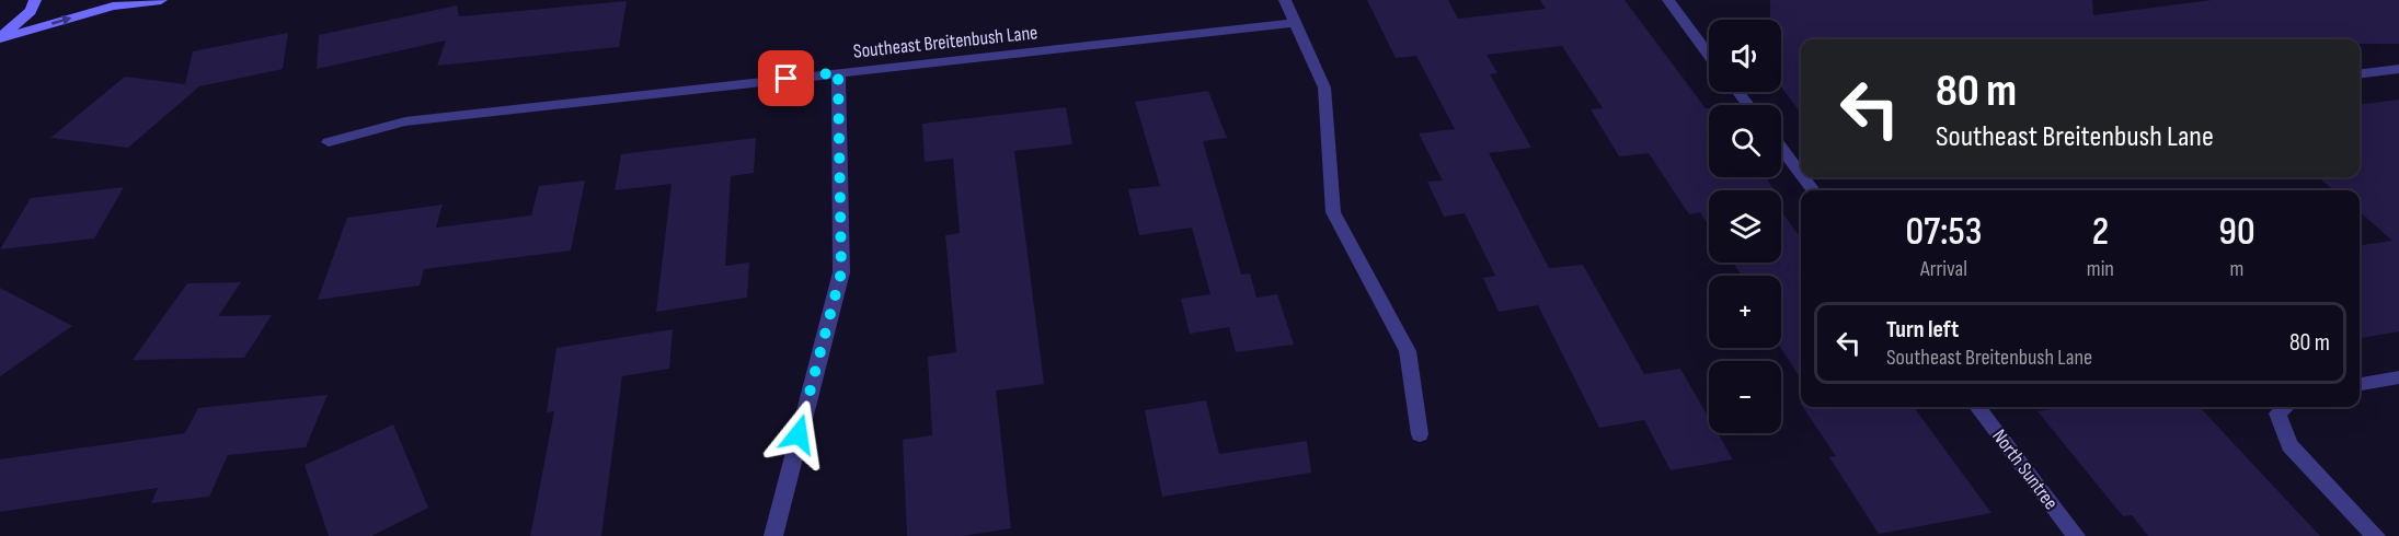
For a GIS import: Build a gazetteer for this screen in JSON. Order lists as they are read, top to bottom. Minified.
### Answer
{"streets":{"street":["Southeast Breitenbush Lane","North Suntree"]},"page":{"map_buttons":["+","−"],"turn":["80 m","Southeast Breitenbush Lane"],"eta":["07:53","Arrival","2","min","90","m"],"list":[{"name":"Turn left","note":"Southeast Breitenbush Lane","value":"80 m"}]}}
